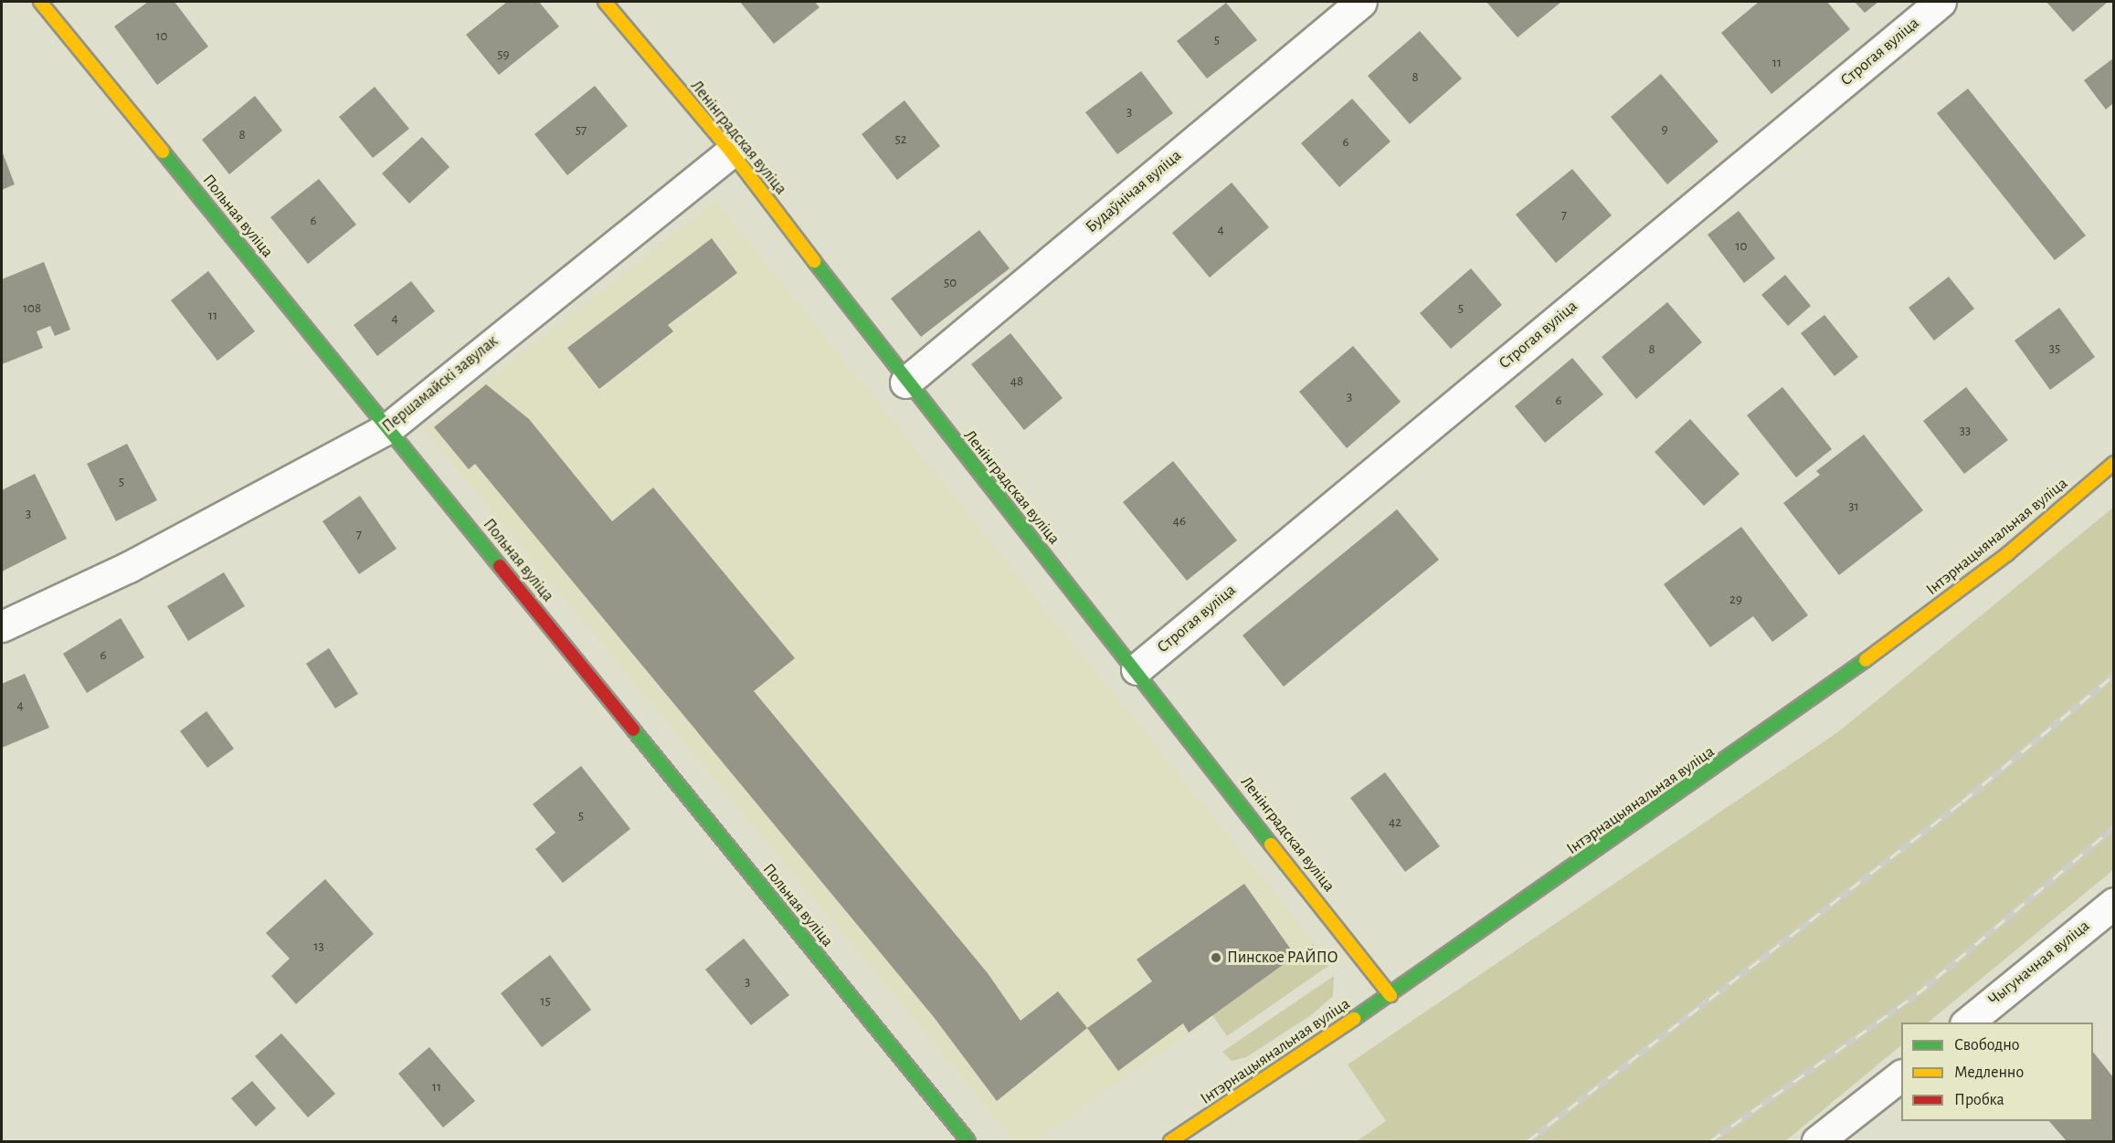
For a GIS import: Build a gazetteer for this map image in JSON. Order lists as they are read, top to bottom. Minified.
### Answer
{"streets":{"street":["Строгая вуліца","Ленінградская вуліца","Будаўнічая вуліца","Польная вуліца","Першамайскі завулак","Інтэрнацыянальная вуліца","Чыгуначная вуліца"]},"crossings":[["Строгая вуліца","Ленінградская вуліца"],["Ленінградская вуліца","Будаўнічая вуліца"],["Ленінградская вуліца","Першамайскі завулак"],["Ленінградская вуліца","Інтэрнацыянальная вуліца"],["Польная вуліца","Першамайскі завулак"]],"places":["Пинское РАЙПО"],"house_numbers":["10","5","59","11","8","3","9","57","8","52","6","7","6","4","10","50","108","5","11","4","35","8","48","3","6","33","5","31","3","46","7","29","6","4","5","42","13","3","15","11"],"legend":["Свободно","Медленно","Пробка"]}
